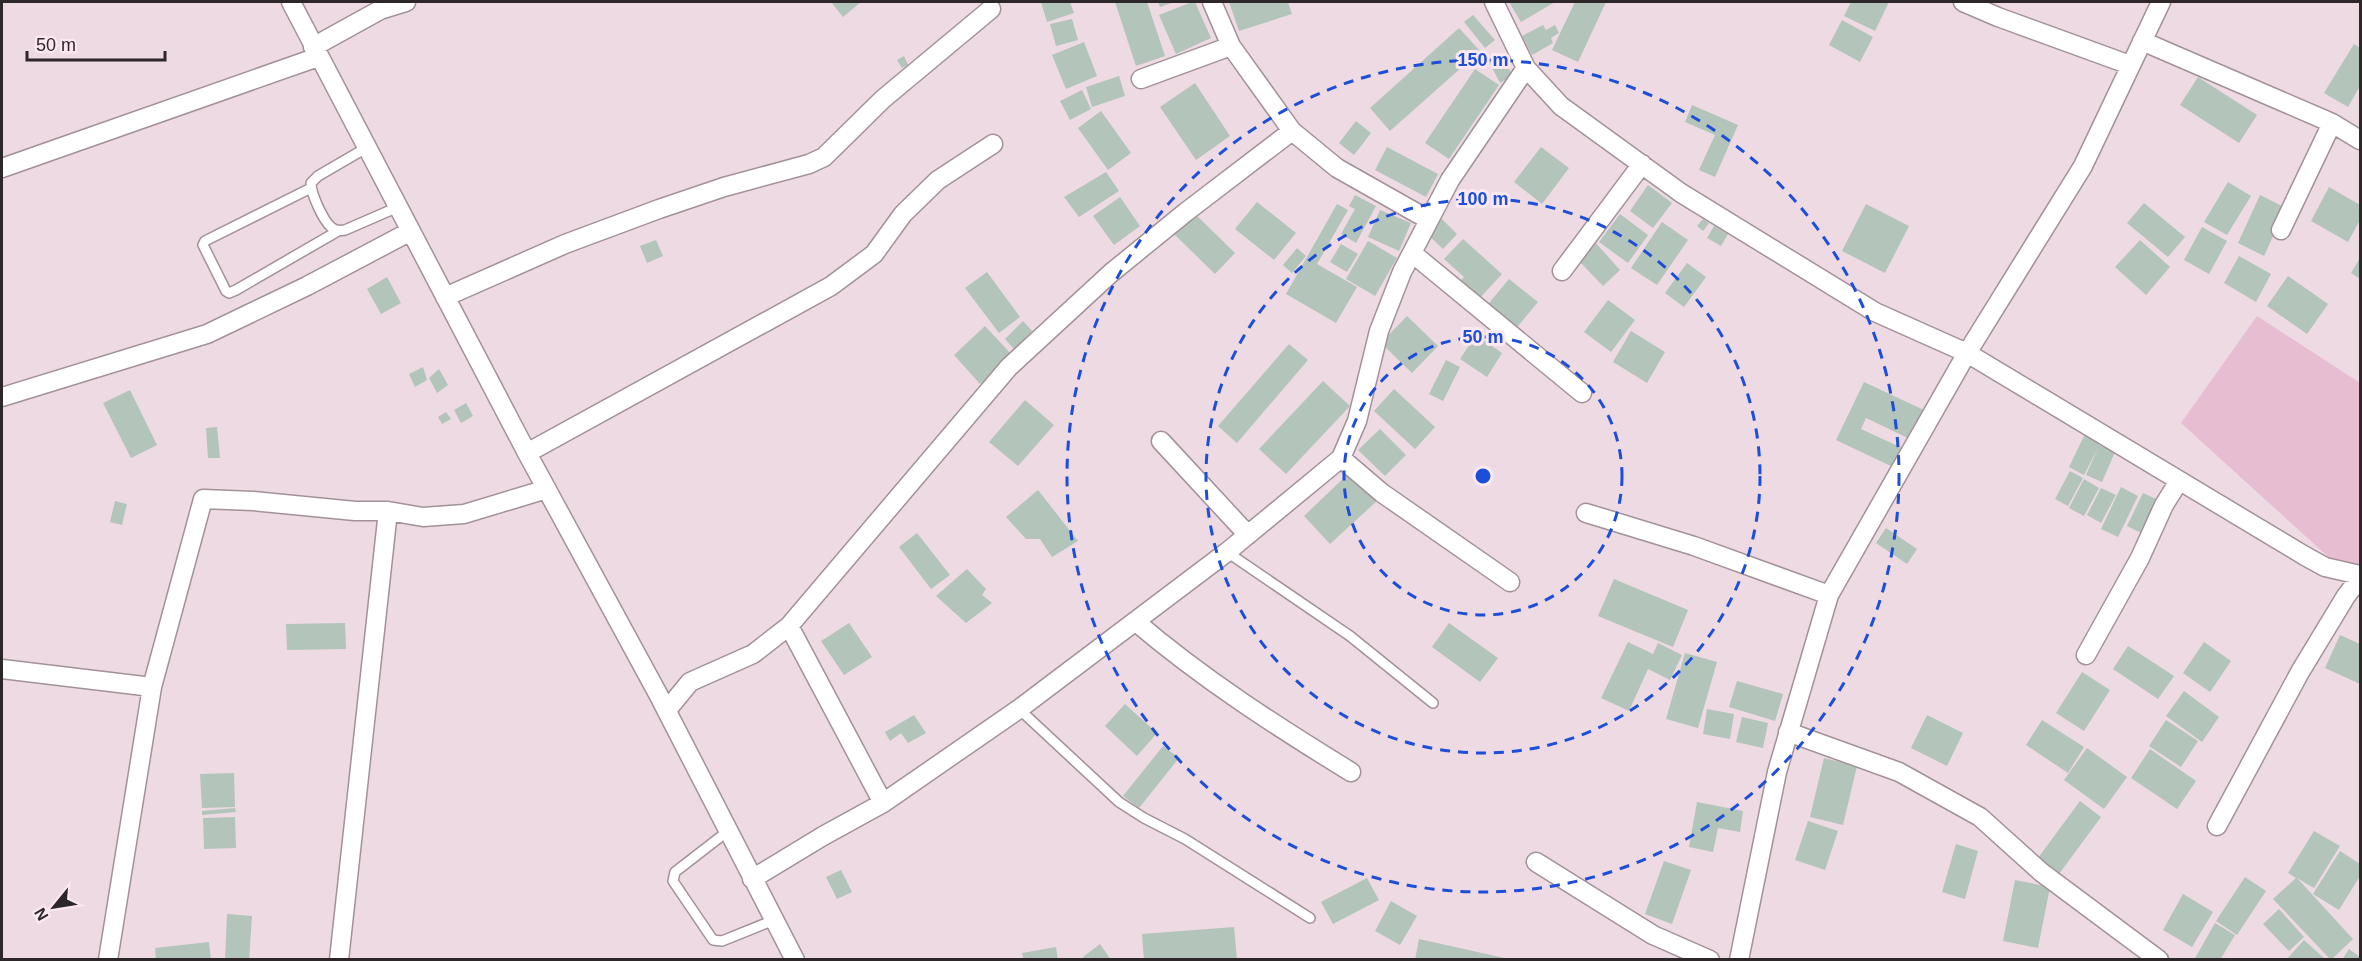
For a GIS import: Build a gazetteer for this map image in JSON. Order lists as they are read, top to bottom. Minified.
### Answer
{"scale_bar":"50 m","north":"bottom left","rings":["150 m","100 m","50 m"]}
